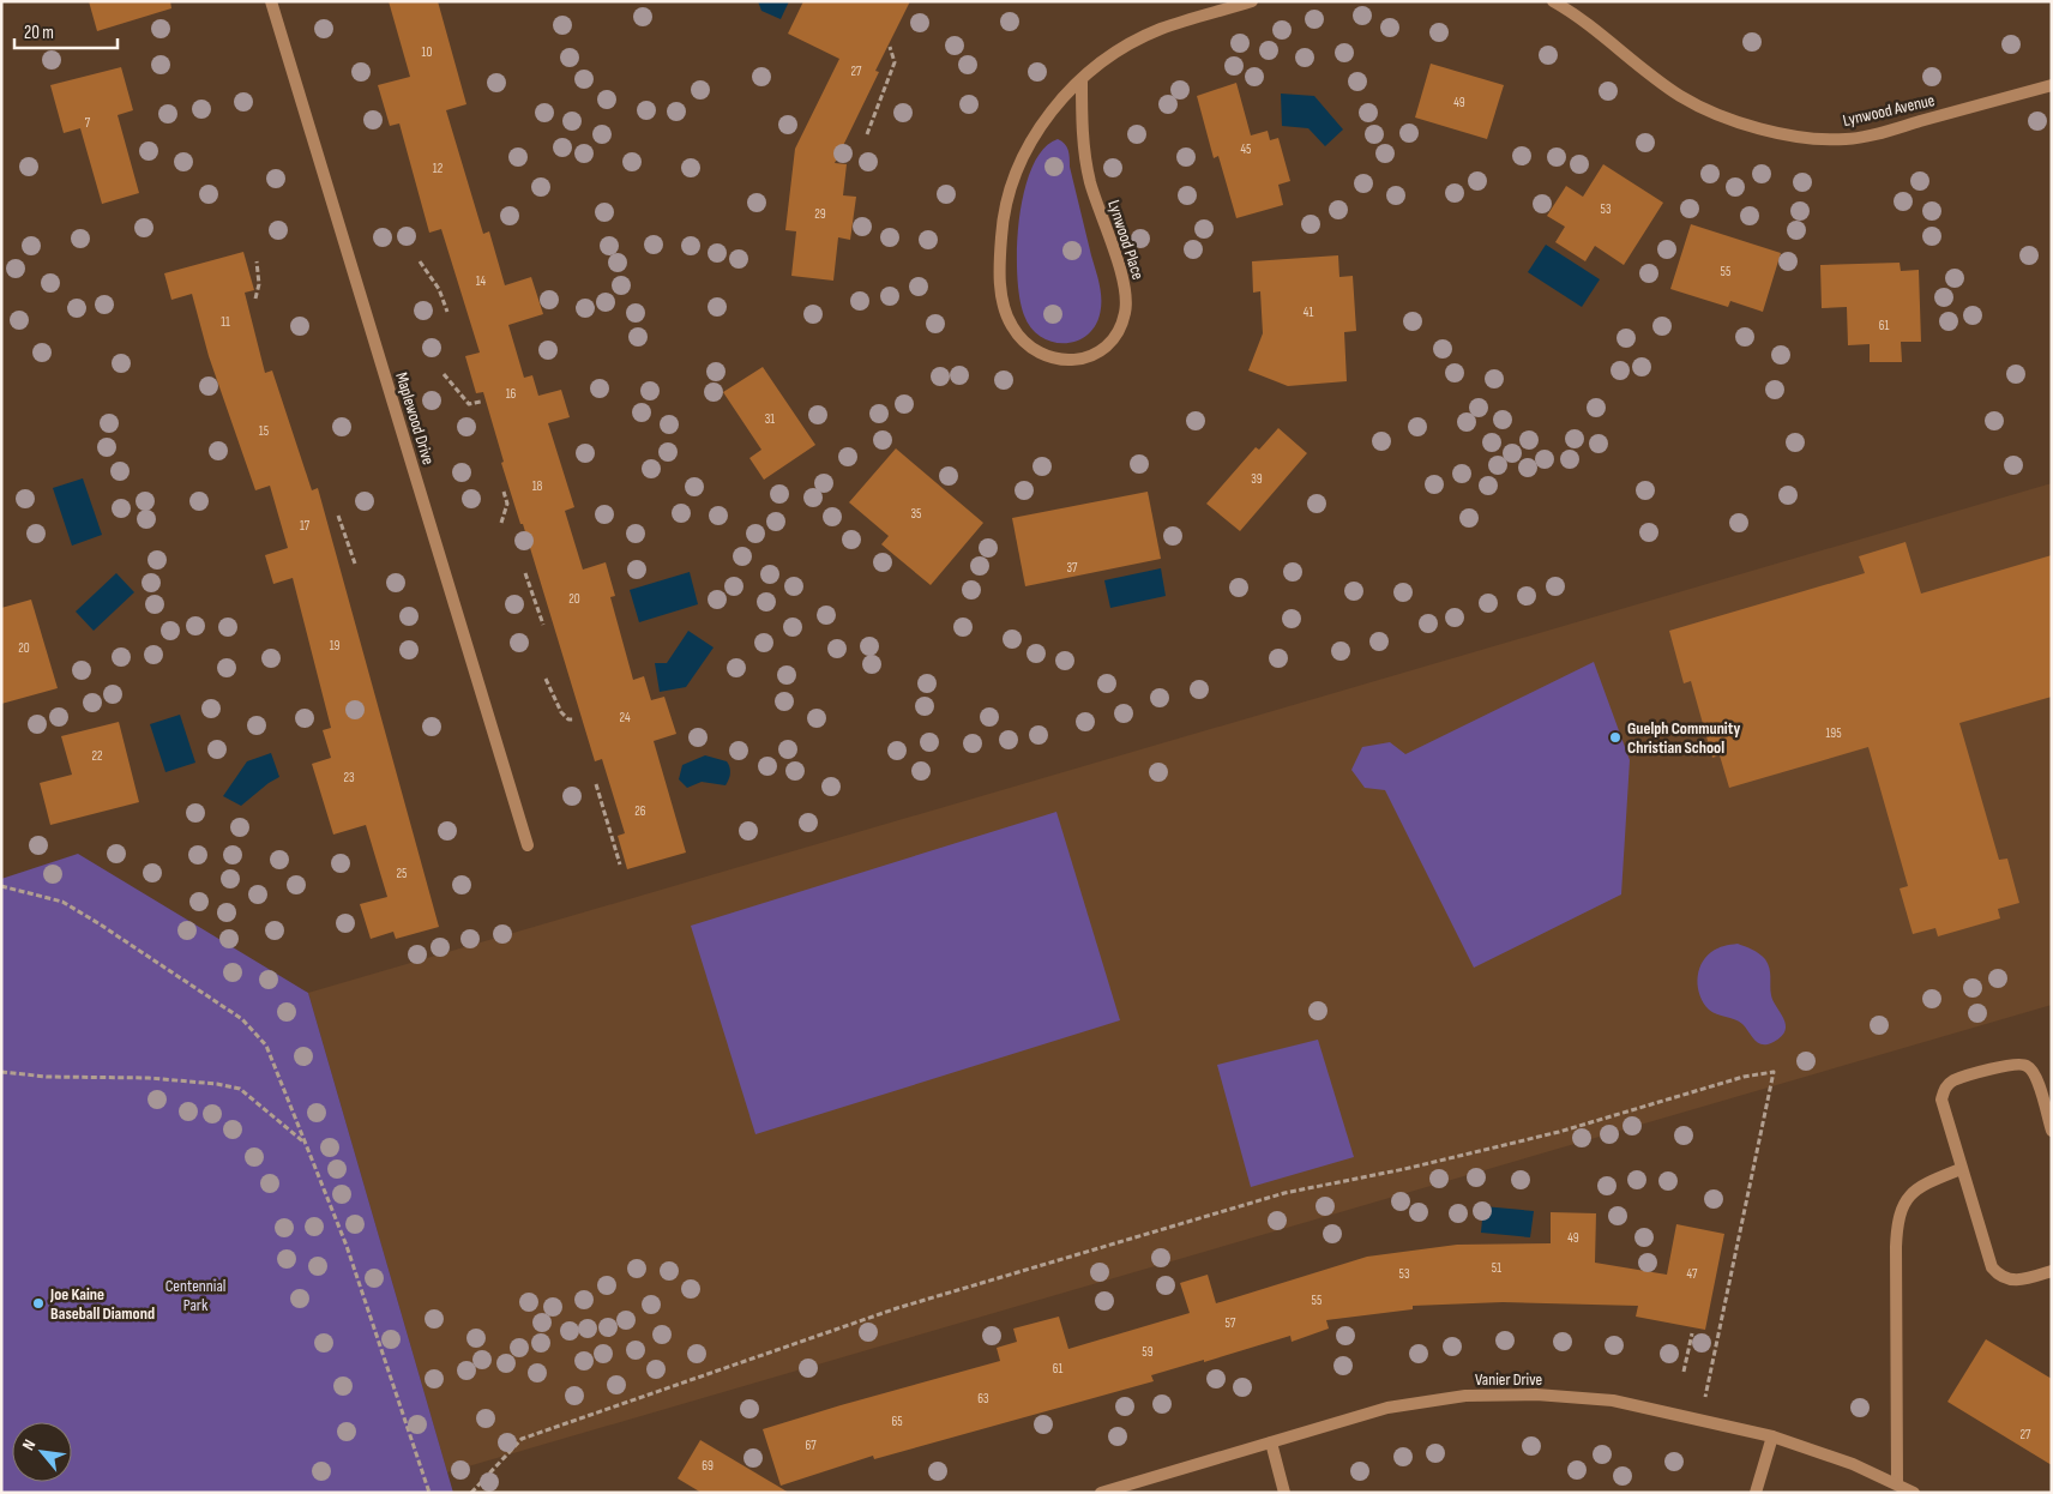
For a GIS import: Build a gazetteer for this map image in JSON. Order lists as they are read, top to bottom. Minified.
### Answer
{"streets":{"street":["Lynwood Avenue","Lynwood Place","Maplewood Drive","Vanier Drive"]},"parks":["Centennial Park"],"places":["Guelph Community Christian School","Joe Kaine Baseball Diamond"],"house_numbers":["10","27","49","7","45","12","53","29","55","14","41","11","61","16","31","15","39","18","35","17","37","20","19","20","24","195","22","23","26","25","49","51","53","47","55","57","59","61","63","65","27","67","69"],"scale_bar":"20 m","north":"top left"}
